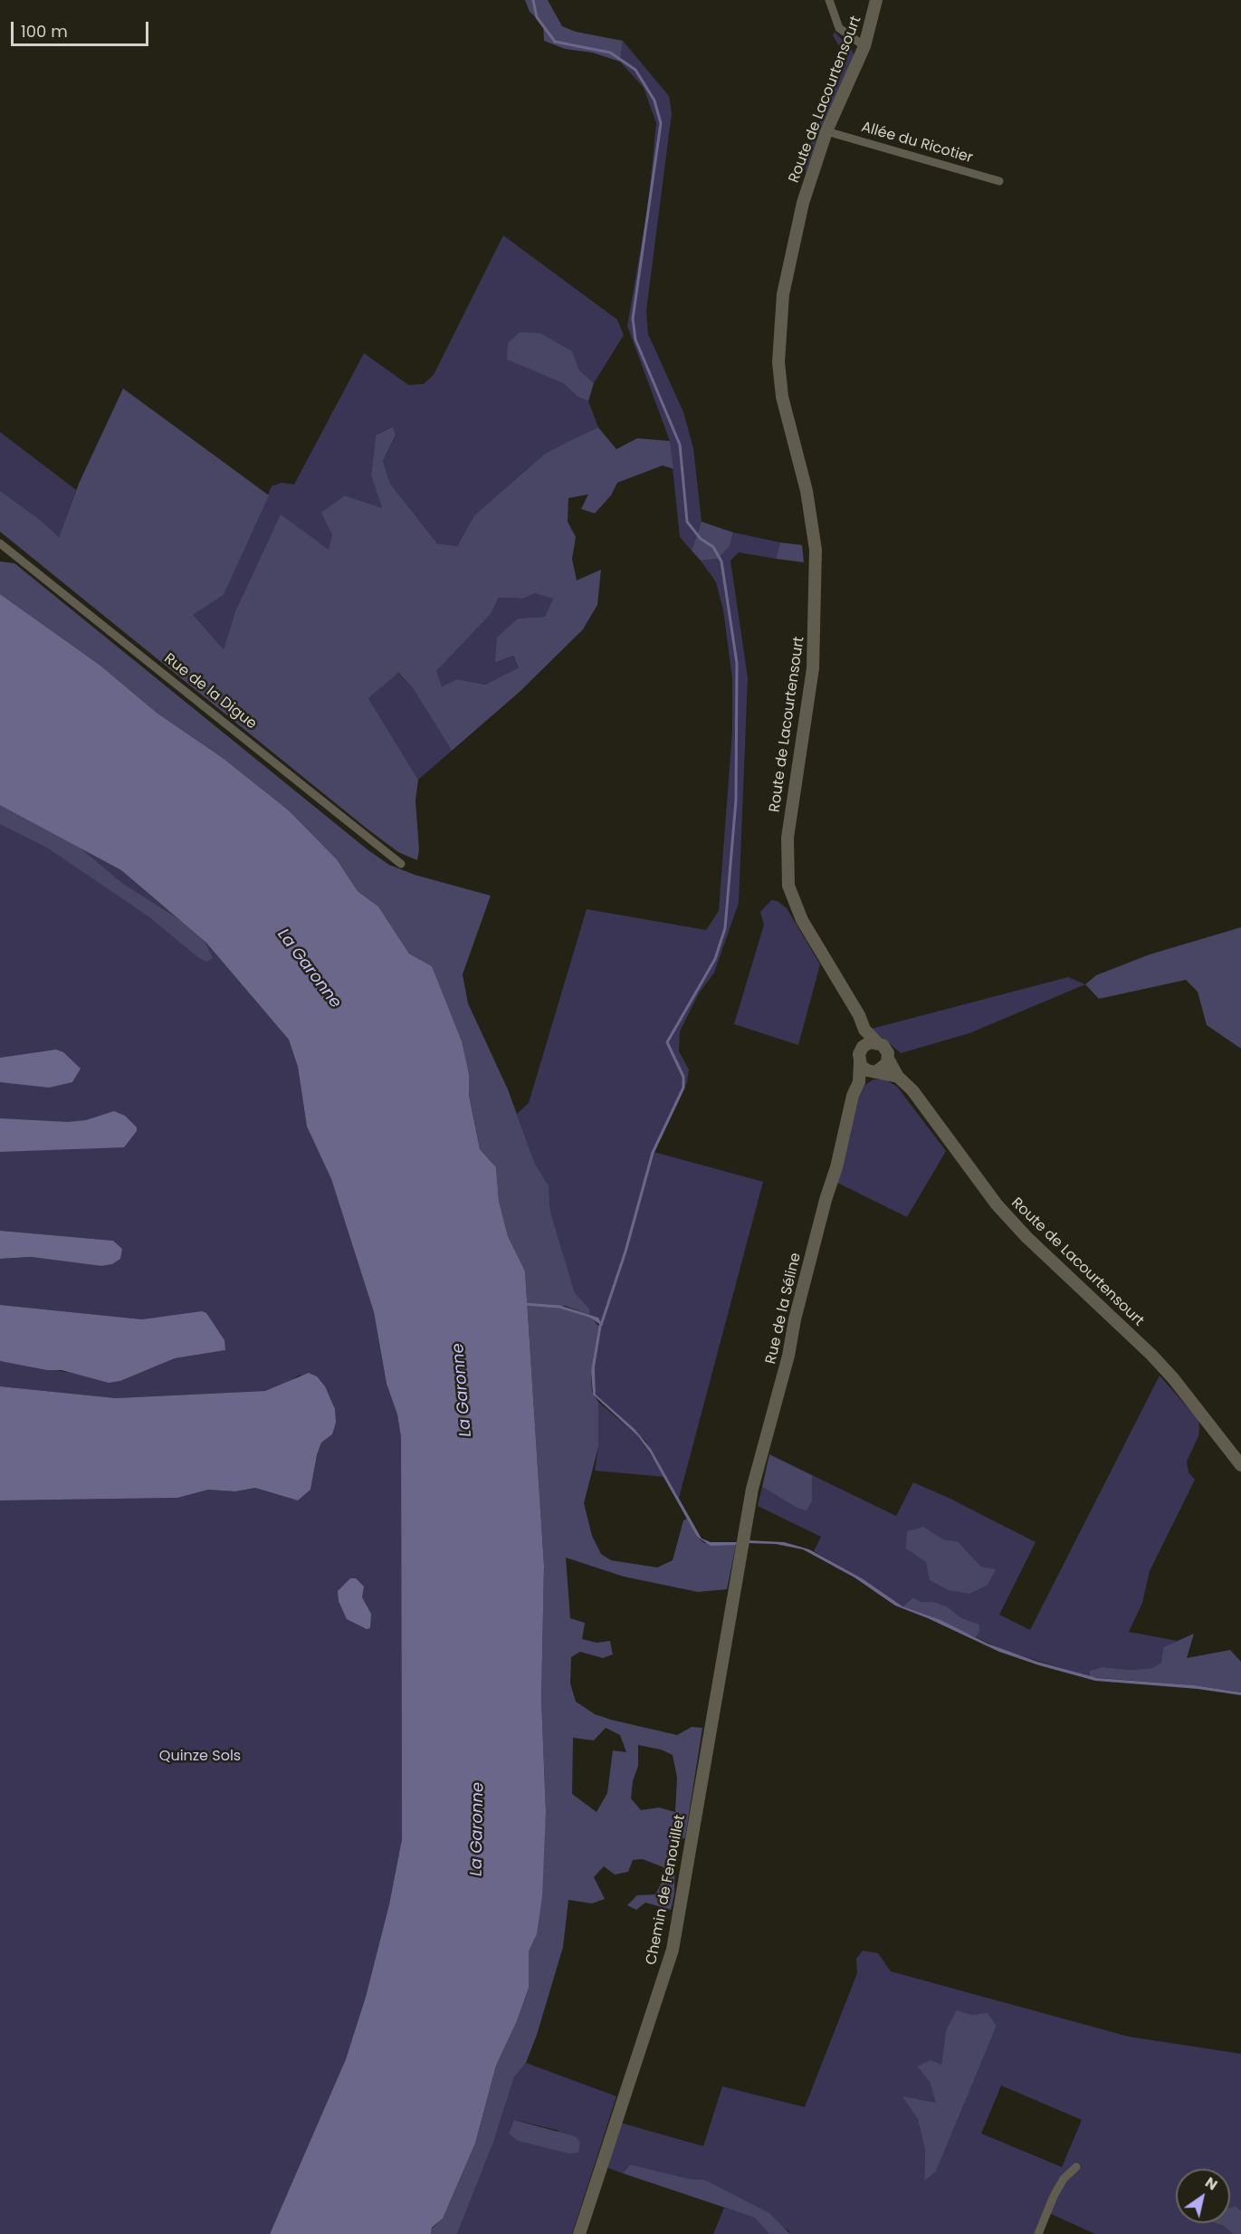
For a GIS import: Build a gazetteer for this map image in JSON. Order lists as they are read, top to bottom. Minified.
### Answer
{"streets":{"main road":["Route de Lacourtensourt","Rue de la Séline","Chemin de Fenouillet"],"street":["Allée du Ricotier","Rue de la Digue"]},"crossings":[["Route de Lacourtensourt","Allée du Ricotier"],["Route de Lacourtensourt","Rue de la Séline"],["Rue de la Séline","Chemin de Fenouillet"]],"water":["La Garonne"],"parks":["Quinze Sols"],"scale_bar":"100 m","north":"top right"}
